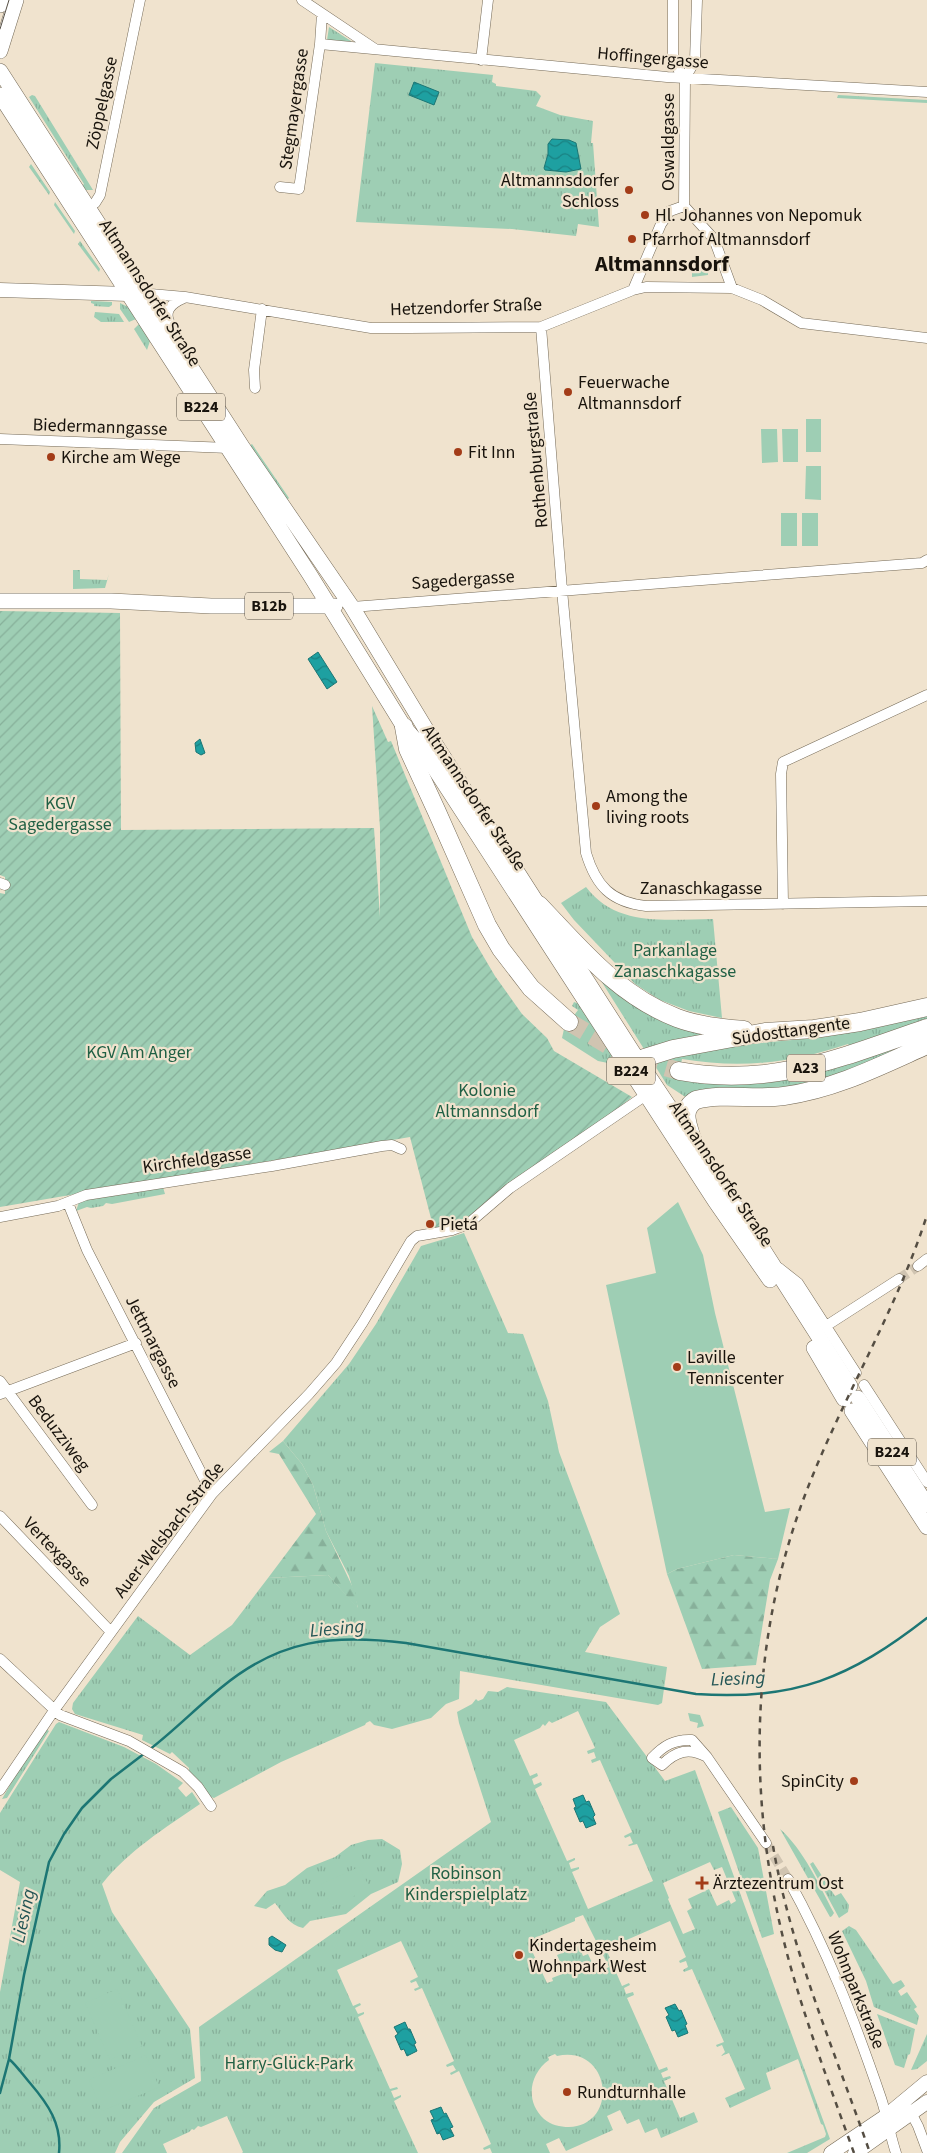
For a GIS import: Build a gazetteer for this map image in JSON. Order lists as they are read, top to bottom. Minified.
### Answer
{"streets":{"highway":["Südosttangente","A23"],"main road":["Altmannsdorfer Straße","Hetzendorfer Straße","B224","Sagedergasse","B12b"],"street":["Hoffingergasse","Zöppelgasse","Stegmayergasse","Oswaldgasse","Biedermanngasse","Rothenburgstraße","Zanaschkagasse","Kirchfeldgasse","Jettmargasse","Beduzziweg","Auer-Welsbach-Straße","Vertexgasse","Wohnparkstraße"]},"crossings":[["Hoffingergasse","Stegmayergasse"],["Hoffingergasse","Oswaldgasse"],["Zöppelgasse","Altmannsdorfer Straße"],["Altmannsdorfer Straße","Hetzendorfer Straße"],["Altmannsdorfer Straße","Biedermanngasse"],["Altmannsdorfer Straße","Sagedergasse"],["Altmannsdorfer Straße","Südosttangente"],["Altmannsdorfer Straße","Auer-Welsbach-Straße"],["Hetzendorfer Straße","Rothenburgstraße"],["Rothenburgstraße","Sagedergasse"],["Rothenburgstraße","Zanaschkagasse"],["Sagedergasse","Zanaschkagasse"],["Kirchfeldgasse","Jettmargasse"],["Jettmargasse","Auer-Welsbach-Straße"],["Auer-Welsbach-Straße","Vertexgasse"]],"districts":["Altmannsdorf"],"water":["Liesing"],"parks":["KGV Sagedergasse","Parkanlage Zanaschkagasse","KGV Am Anger","Kolonie Altmannsdorf","Robinson Kinderspielplatz","Harry-Glück-Park"],"places":{"other":["Altmannsdorfer Schloss","Hl. Johannes von Nepomuk","Pfarrhof Altmannsdorf","Feuerwache Altmannsdorf","Fit Inn","Kirche am Wege","Among the living roots","Pietá","Laville Tenniscenter","SpinCity","Kindertagesheim Wohnpark West","Rundturnhalle"],"health":["Ärztezentrum Ost"]}}
